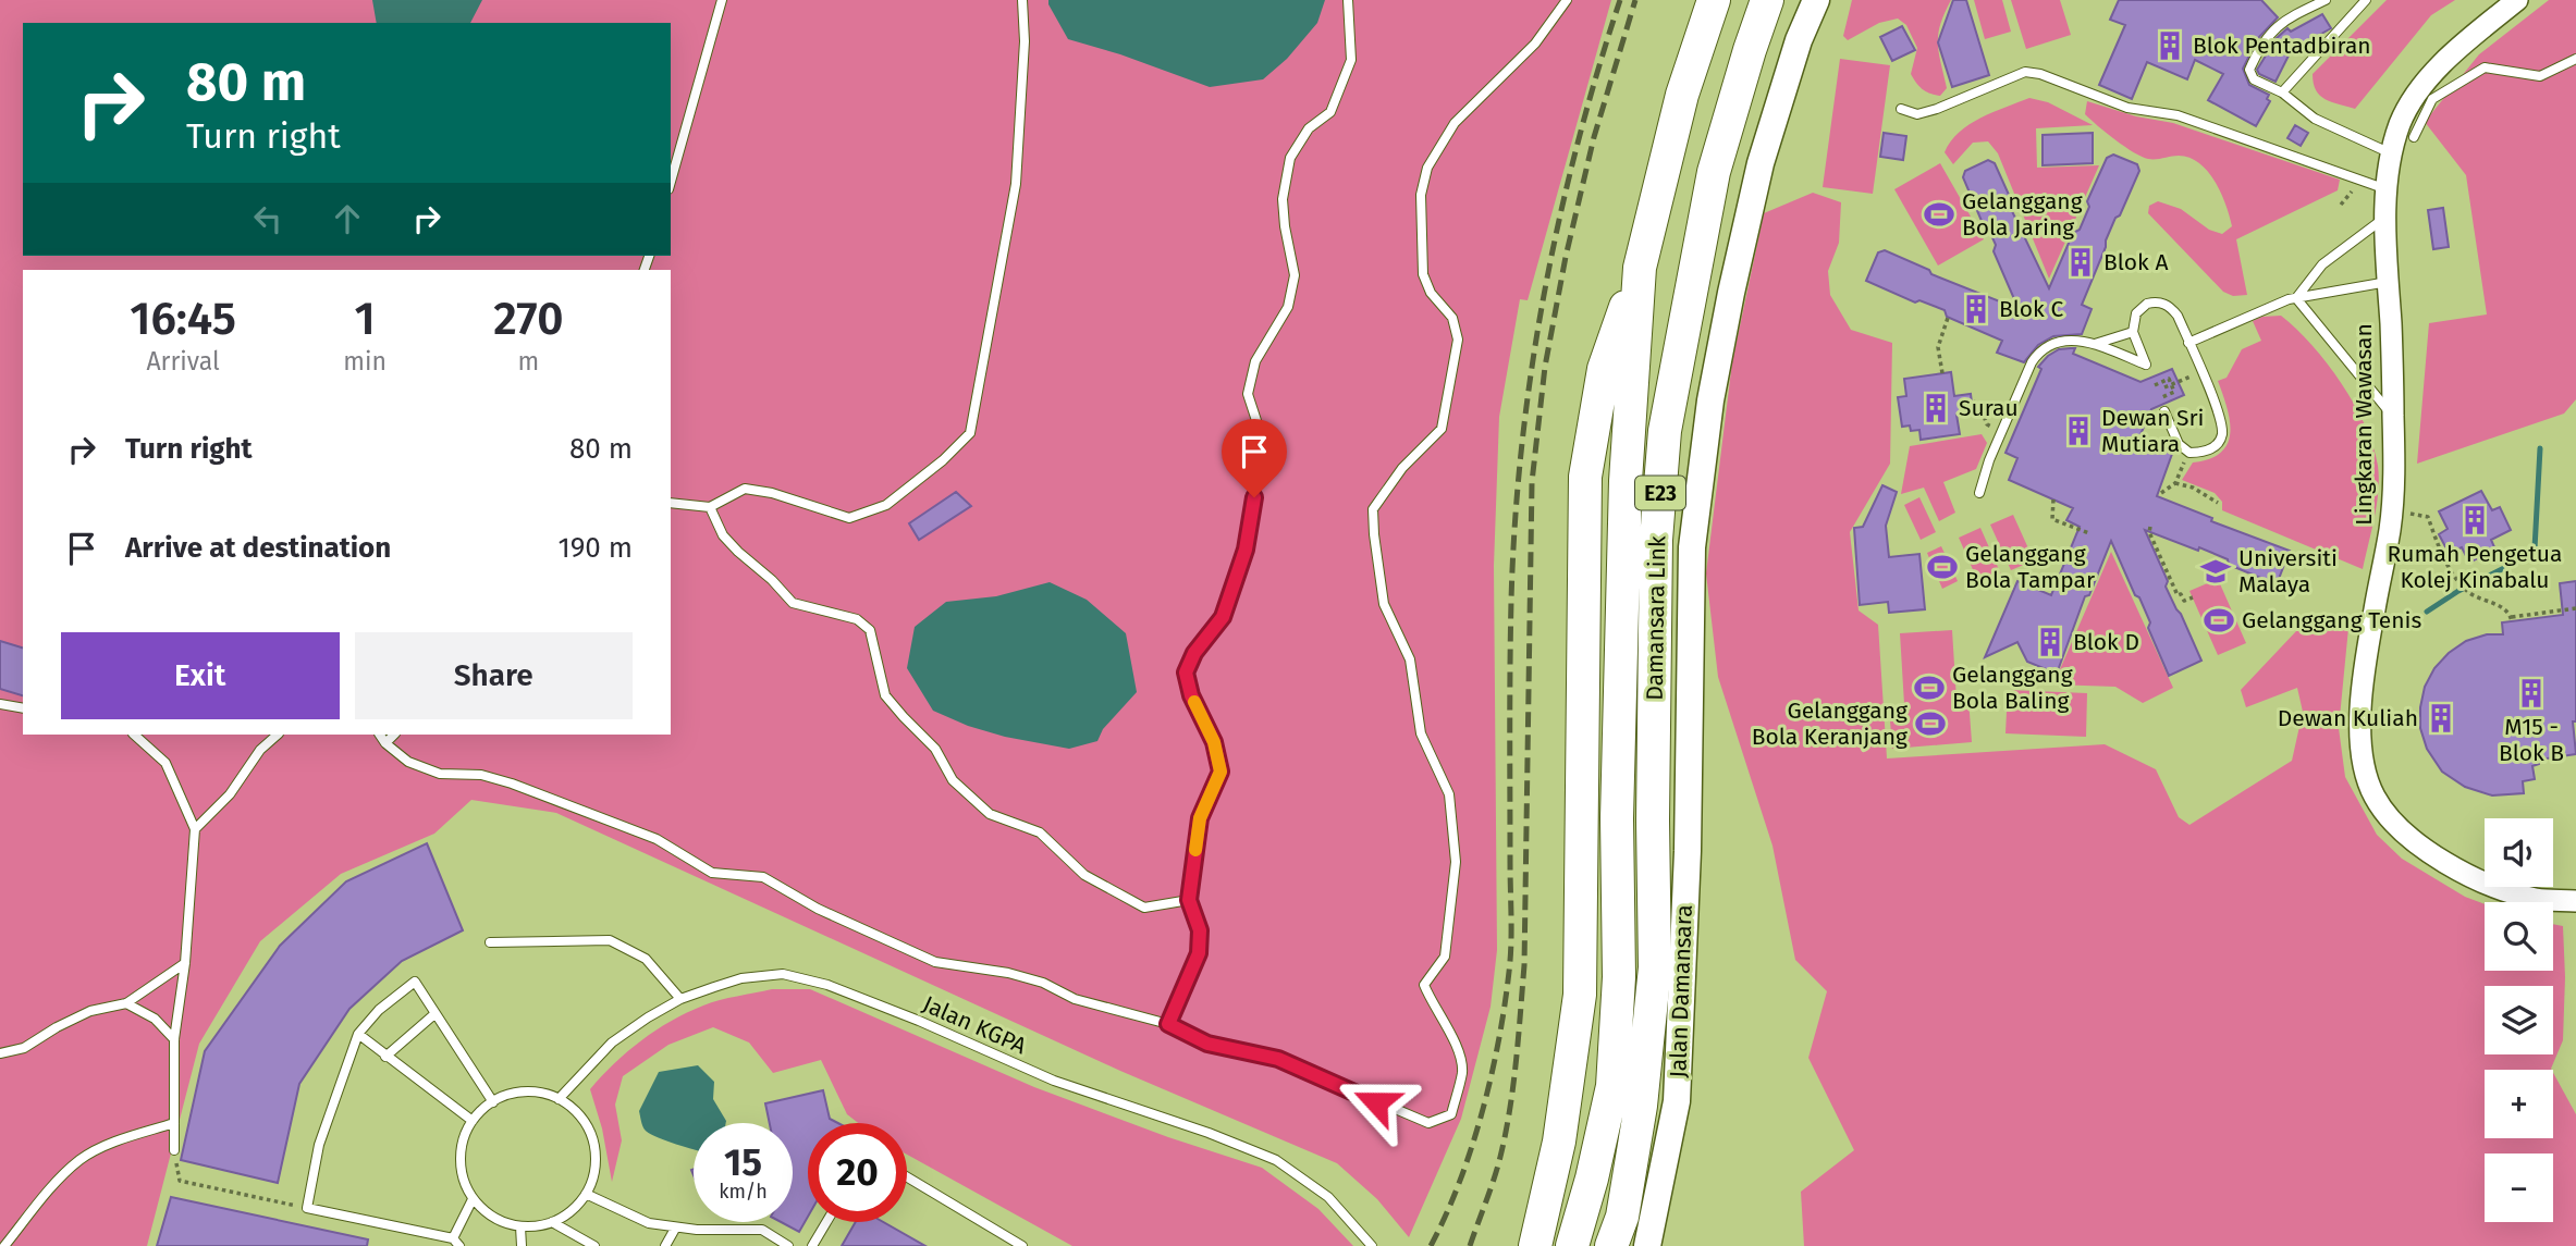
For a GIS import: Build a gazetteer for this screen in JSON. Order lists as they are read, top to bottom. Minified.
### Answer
{"streets":{"highway":["E23","Damansara Link"],"main road":["Jalan Damansara"],"street":["Lingkaran Wawasan"],"lane":["Jalan KGPA"]},"places":{"building":["Blok Pentadbiran","Blok A","Blok C","Surau","Dewan Sri Mutiara","Rumah Pengetua Kolej Kinabalu","Blok D","M15 - Blok B","Dewan Kuliah"],"sports":["Gelanggang Bola Jaring","Gelanggang Bola Tampar","Gelanggang Tenis","Gelanggang Bola Baling","Gelanggang Bola Keranjang"],"school or university":["Universiti Malaya"]},"page":{"turn":["80 m","Turn right"],"eta":["16:45","Arrival","1","min","270","m"],"list":[{"name":"Turn right","value":"80 m"},{"name":"Arrive at destination","value":"190 m"}],"buttons":["Exit","Share"],"map_buttons":["+","−"],"speed":"15 km/h","limit":"20"}}
